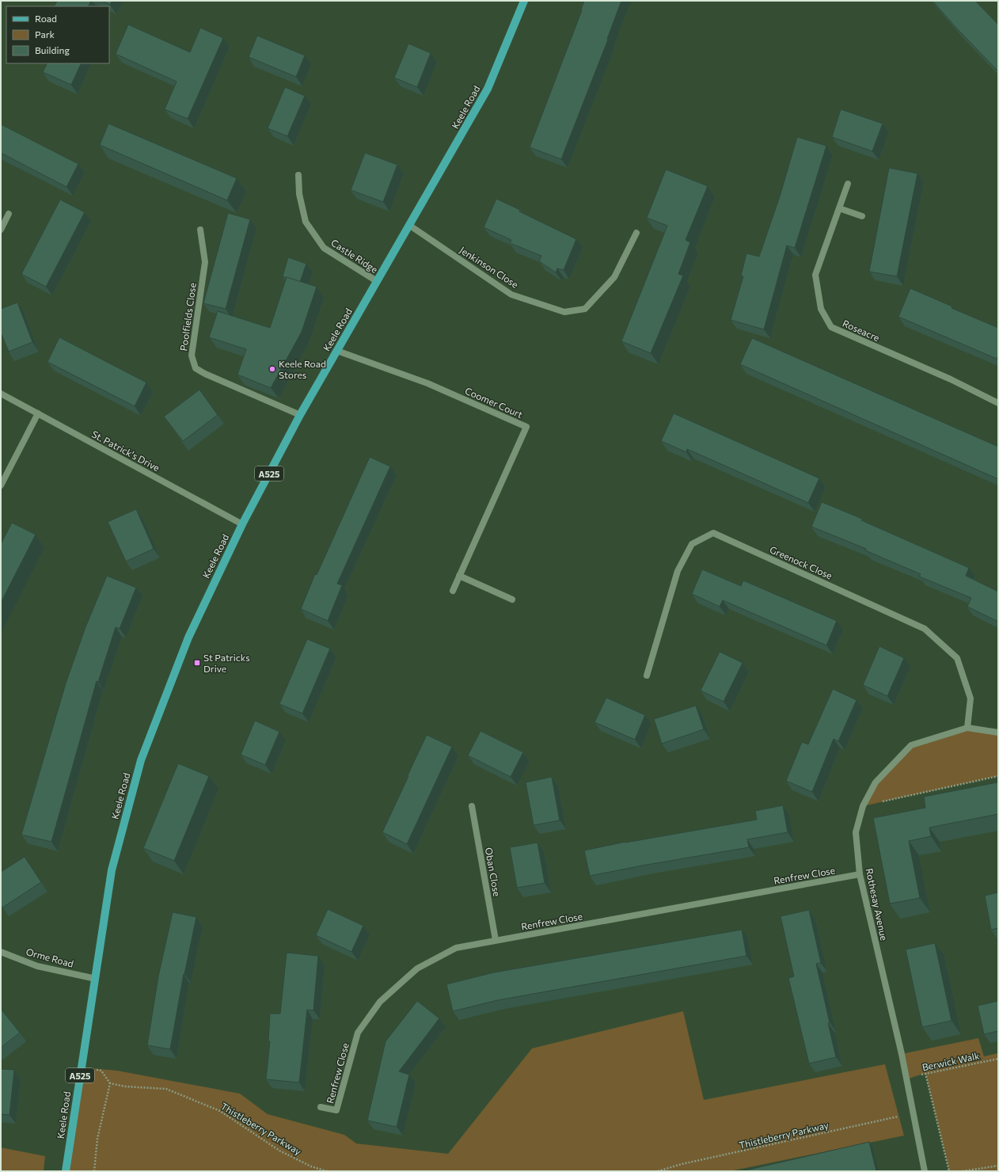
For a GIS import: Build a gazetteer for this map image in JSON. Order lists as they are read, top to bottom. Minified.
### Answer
{"streets":{"main road":["Keele Road","A525"],"street":["Castle Ridge","Jenkinson Close","Poolfields Close","Roseacre","Coomer Court","St. Patrick's Drive","Greenock Close","Oban Close","Renfrew Close","Rothesay Avenue","Orme Road"],"path":["Berwick Walk","Thistleberry Parkway"]},"crossings":[["Keele Road","Castle Ridge"],["Keele Road","Jenkinson Close"],["Keele Road","Poolfields Close"],["Keele Road","Coomer Court"],["Keele Road","St. Patrick's Drive"],["Keele Road","Orme Road"],["Greenock Close","Rothesay Avenue"],["Oban Close","Renfrew Close"],["Renfrew Close","Rothesay Avenue"],["Rothesay Avenue","Berwick Walk"],["Rothesay Avenue","Thistleberry Parkway"]],"places":{"other":["Keele Road Stores"],"transit":["St Patricks Drive"]},"legend":["Road","Park","Building"]}
